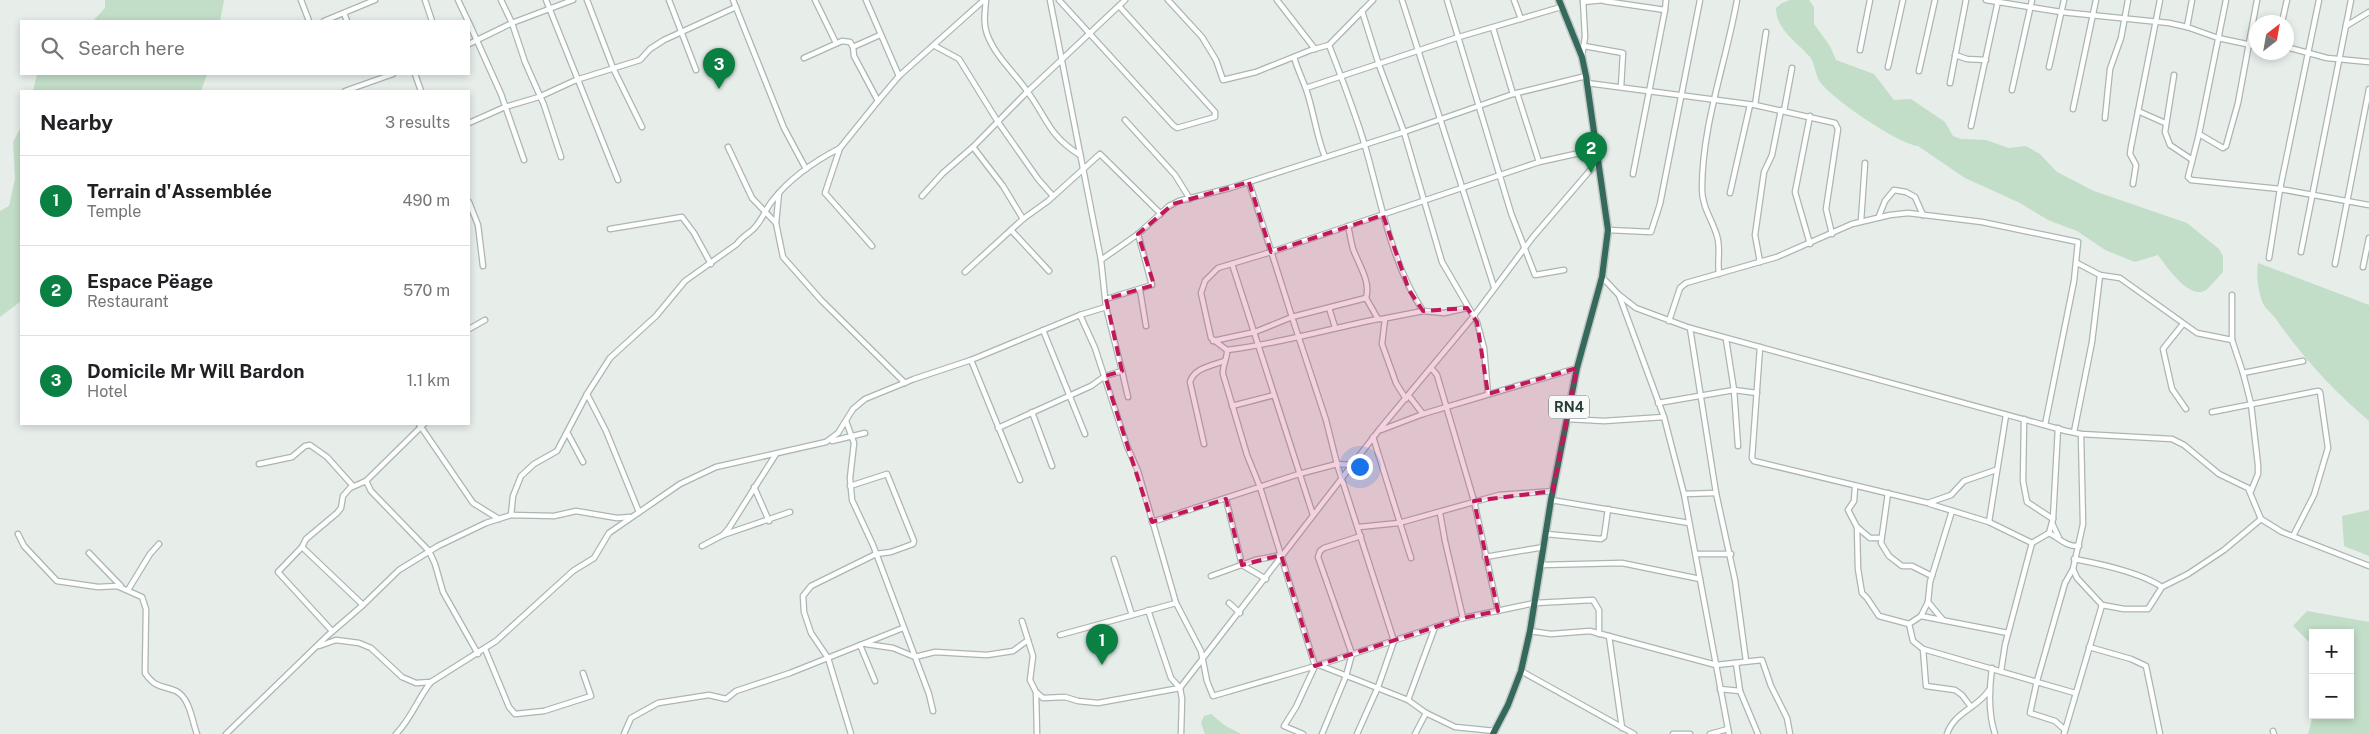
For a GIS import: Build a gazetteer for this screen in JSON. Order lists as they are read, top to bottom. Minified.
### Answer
{"streets":{"highway":["RN4"]},"north":"top right","page":{"search":"Search here","pins":["3","2","1"],"heading":["Nearby","3 results"],"list":[{"mark":"1","name":"Terrain d'Assemblée","note":"Temple","value":"490 m"},{"mark":"2","name":"Espace Pëage","note":"Restaurant","value":"570 m"},{"mark":"3","name":"Domicile Mr Will Bardon","note":"Hotel","value":"1.1 km"}],"map_buttons":["+","−"]}}
